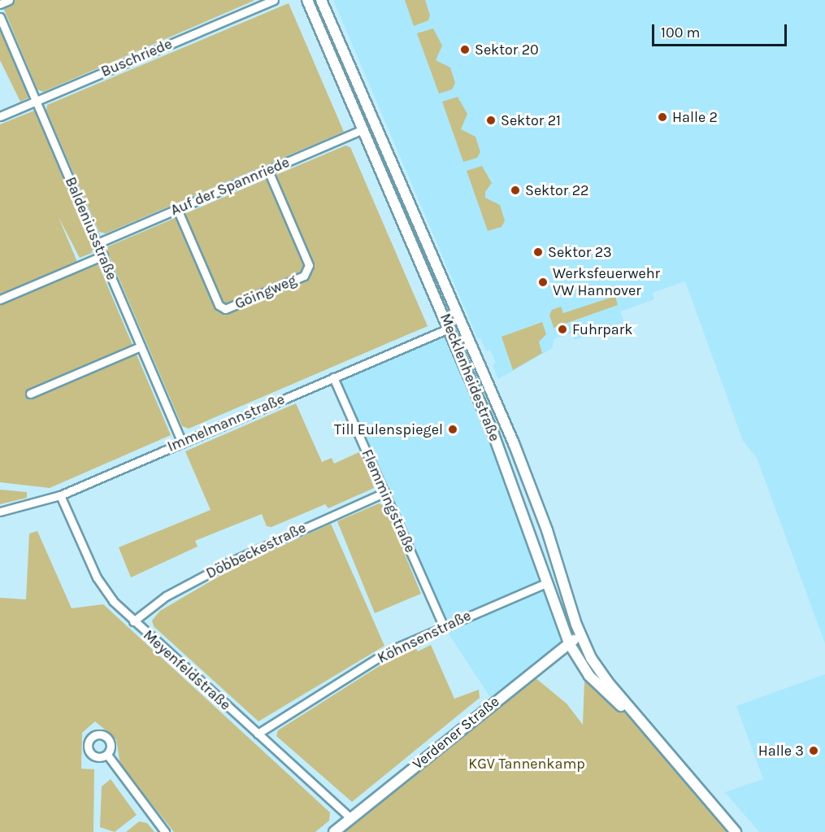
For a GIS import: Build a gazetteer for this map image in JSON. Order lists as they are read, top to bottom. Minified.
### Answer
{"streets":{"main road":["Mecklenheidestraße","Verdener Straße"],"street":["Buschriede","Auf der Spannriede","Baldeniusstraße","Göingweg","Immelmannstraße","Flemmingstraße","Döbbeckestraße","Köhnsenstraße","Meyenfeldstraße"]},"crossings":[["Buschriede","Baldeniusstraße"],["Auf der Spannriede","Baldeniusstraße"],["Auf der Spannriede","Göingweg"],["Auf der Spannriede","Mecklenheidestraße"],["Baldeniusstraße","Immelmannstraße"],["Mecklenheidestraße","Immelmannstraße"],["Mecklenheidestraße","Köhnsenstraße"],["Mecklenheidestraße","Verdener Straße"],["Immelmannstraße","Flemmingstraße"],["Immelmannstraße","Meyenfeldstraße"],["Flemmingstraße","Döbbeckestraße"],["Flemmingstraße","Köhnsenstraße"],["Döbbeckestraße","Meyenfeldstraße"],["Köhnsenstraße","Meyenfeldstraße"],["Meyenfeldstraße","Verdener Straße"]],"parks":["KGV Tannenkamp"],"places":["Sektor 20","Halle 2","Sektor 21","Sektor 22","Sektor 23","Werksfeuerwehr VW Hannover","Fuhrpark","Till Eulenspiegel","Halle 3"],"scale_bar":"100 m"}
